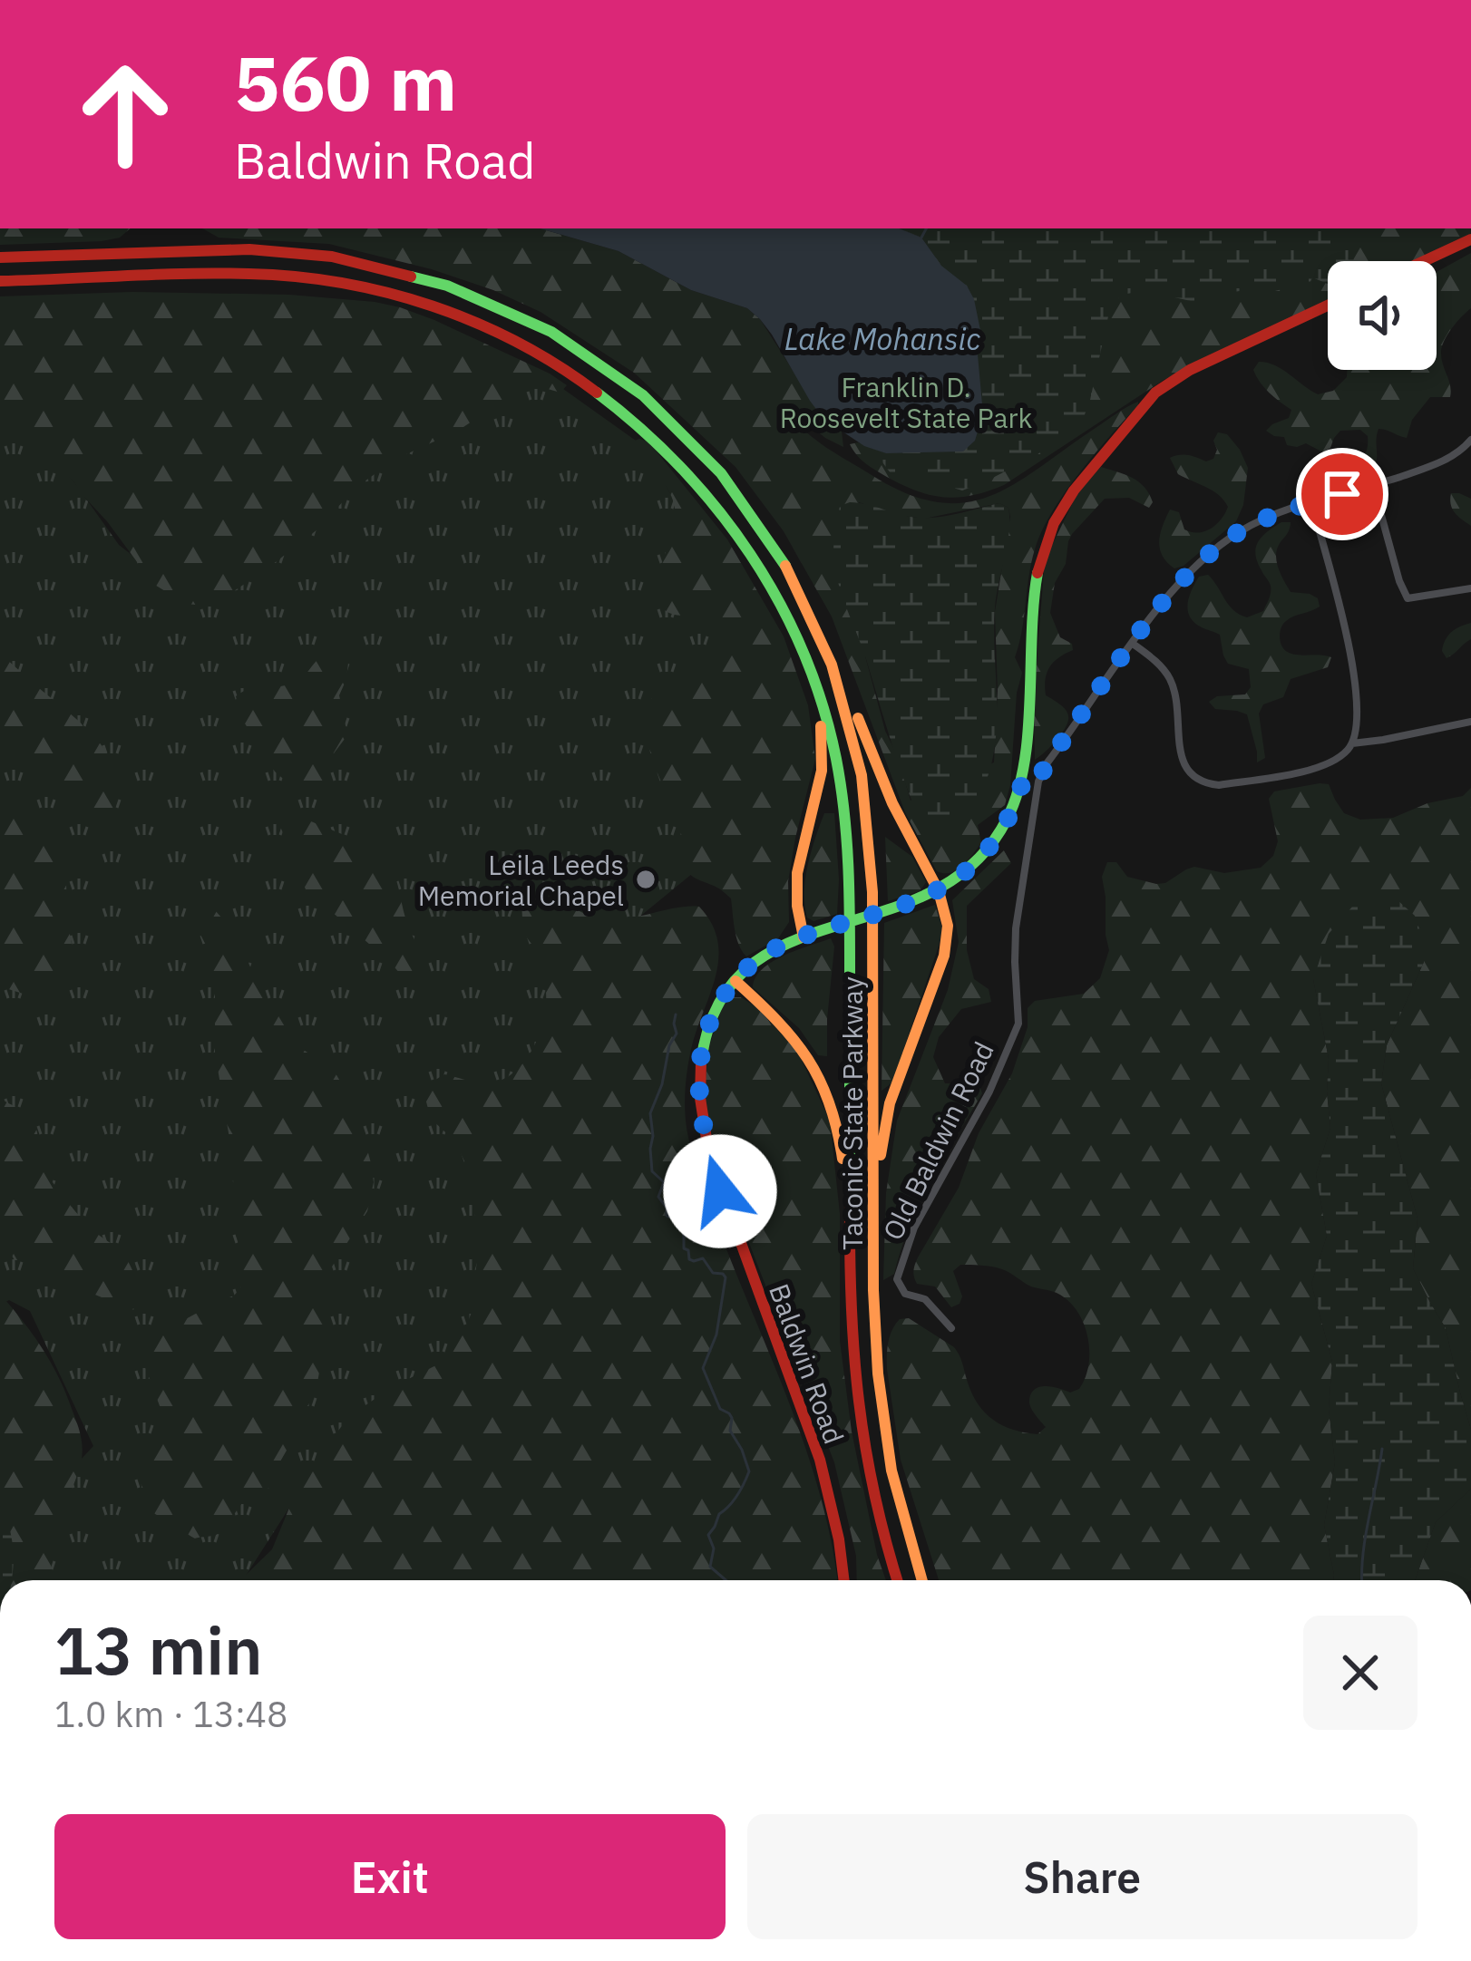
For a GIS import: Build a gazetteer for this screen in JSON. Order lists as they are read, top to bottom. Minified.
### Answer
{"streets":{"main road":["Taconic State Parkway","Baldwin Road"],"street":["Old Baldwin Road"]},"water":["Lake Mohansic"],"parks":["Franklin D. Roosevelt State Park"],"places":["Leila Leeds Memorial Chapel"],"page":{"turn":["560 m","Baldwin Road"],"heading":["13 min","1.0 km · 13:48"],"buttons":["Exit","Share"]}}
